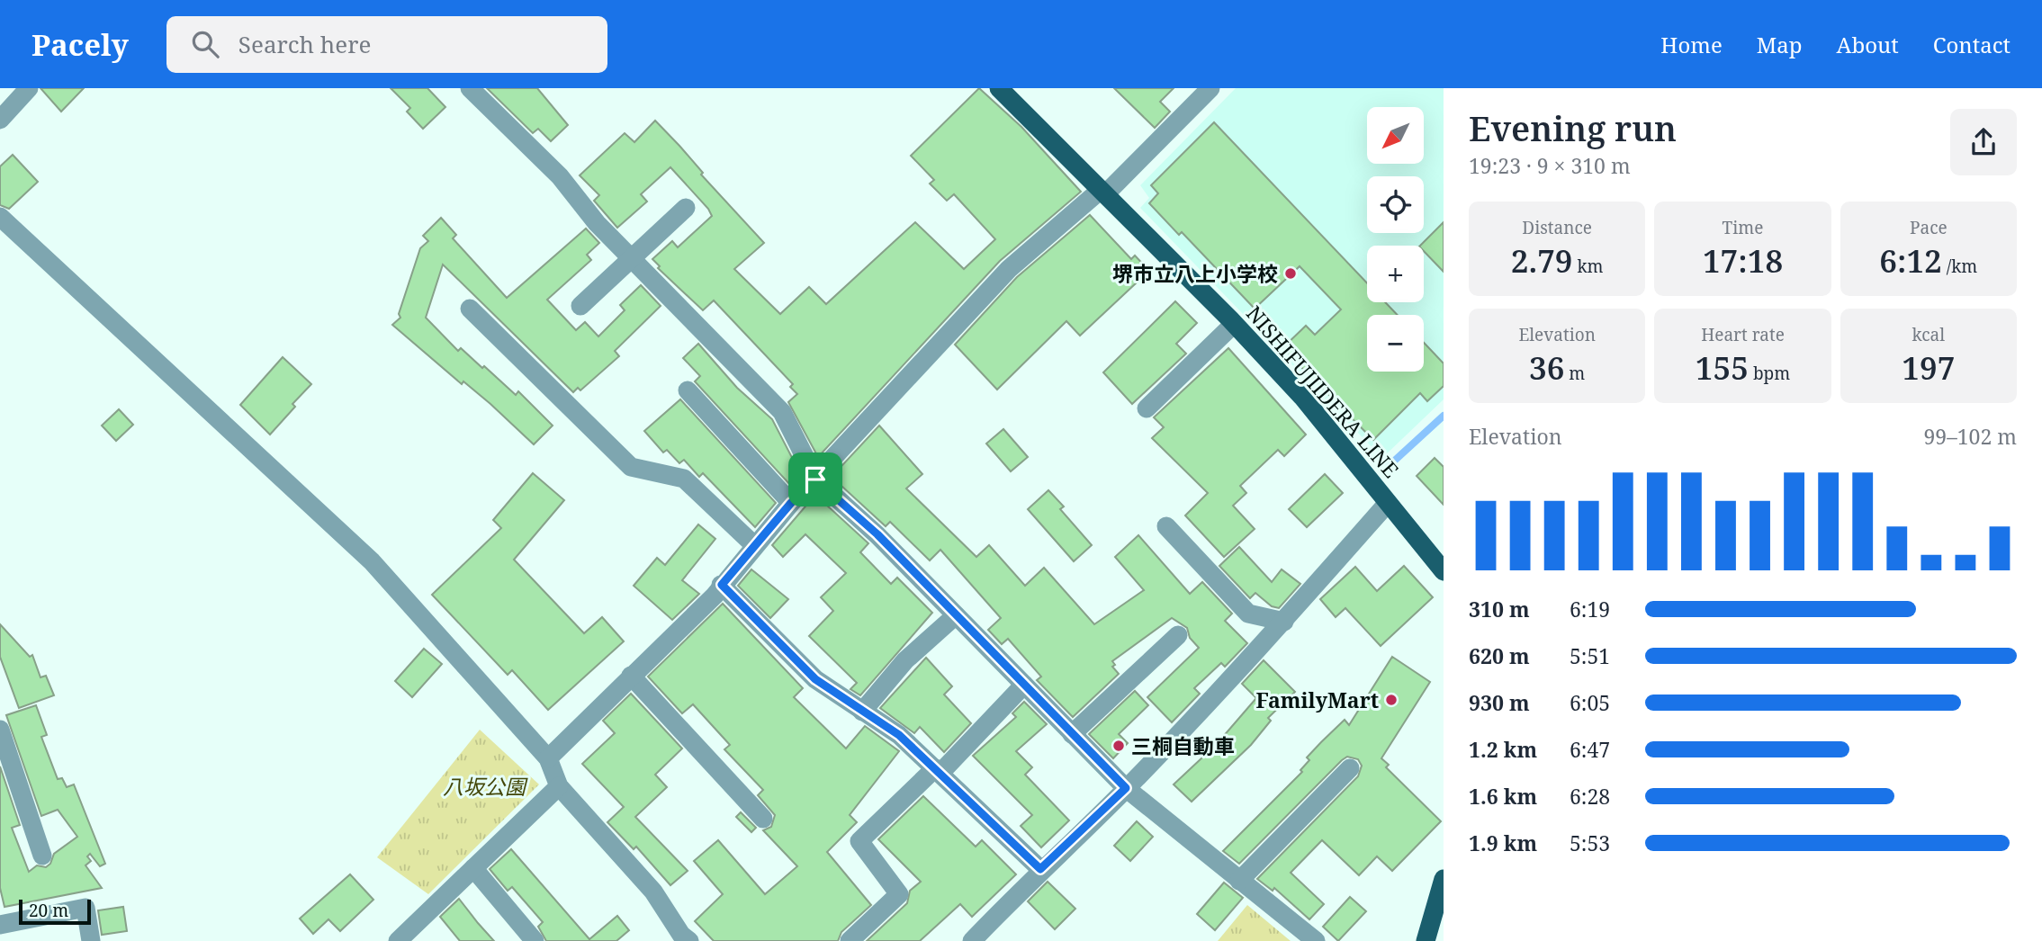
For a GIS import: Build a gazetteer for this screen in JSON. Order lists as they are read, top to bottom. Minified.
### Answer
{"streets":{"main road":["NISHIFUJIIDERA LINE"]},"parks":["八坂公園"],"places":["堺市立八上小学校","FamilyMart","三桐自動車"],"scale_bar":"20 m","north":"bottom left","page":{"header":"Pacely","search":"Search here","nav":["Home","Map","About","Contact"],"heading":["Evening run","19:23 · 9 × 310 m"],"map_buttons":["+","−"],"stats":[["Distance","2.79 km"],["Time","17:18"],["Pace","6:12 /km"],["Elevation","36 m"],["Heart rate","155 bpm"],["kcal","197"]],"chart":["Elevation","99–102 m"],"list":[{"name":"310 m","note":"6:19"},{"name":"620 m","note":"5:51"},{"name":"930 m","note":"6:05"},{"name":"1.2 km","note":"6:47"},{"name":"1.6 km","note":"6:28"},{"name":"1.9 km","note":"5:53"}],"scale":"20 m"}}
